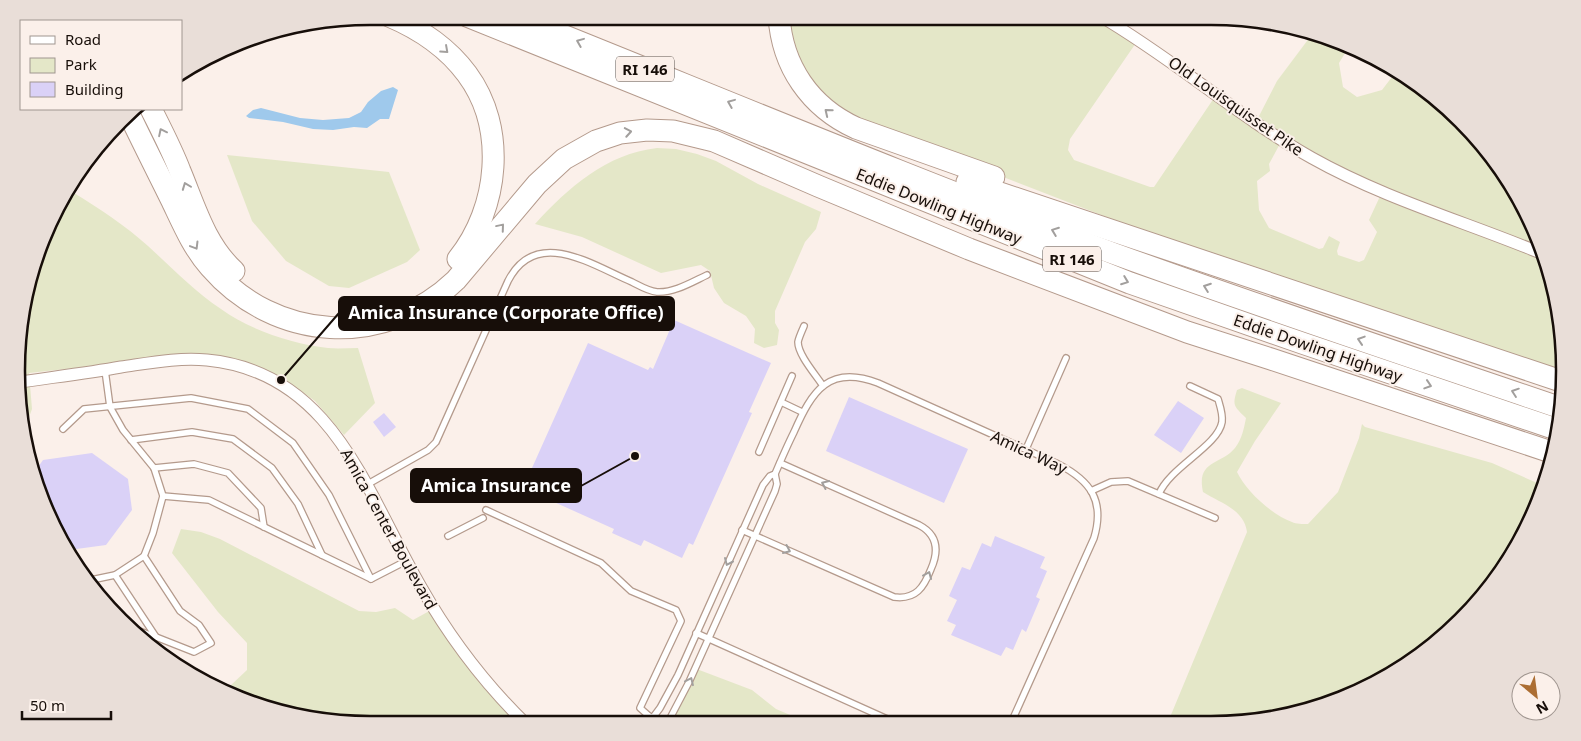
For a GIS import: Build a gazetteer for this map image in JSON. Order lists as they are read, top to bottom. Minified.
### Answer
{"streets":{"highway":["RI 146","Eddie Dowling Highway"],"street":["Old Louisquisset Pike","Amica Center Boulevard"],"lane":["Amica Way"]},"places":["Amica Insurance (Corporate Office)","Amica Insurance"],"legend":["Road","Park","Building"],"scale_bar":"50 m","north":"bottom right"}
